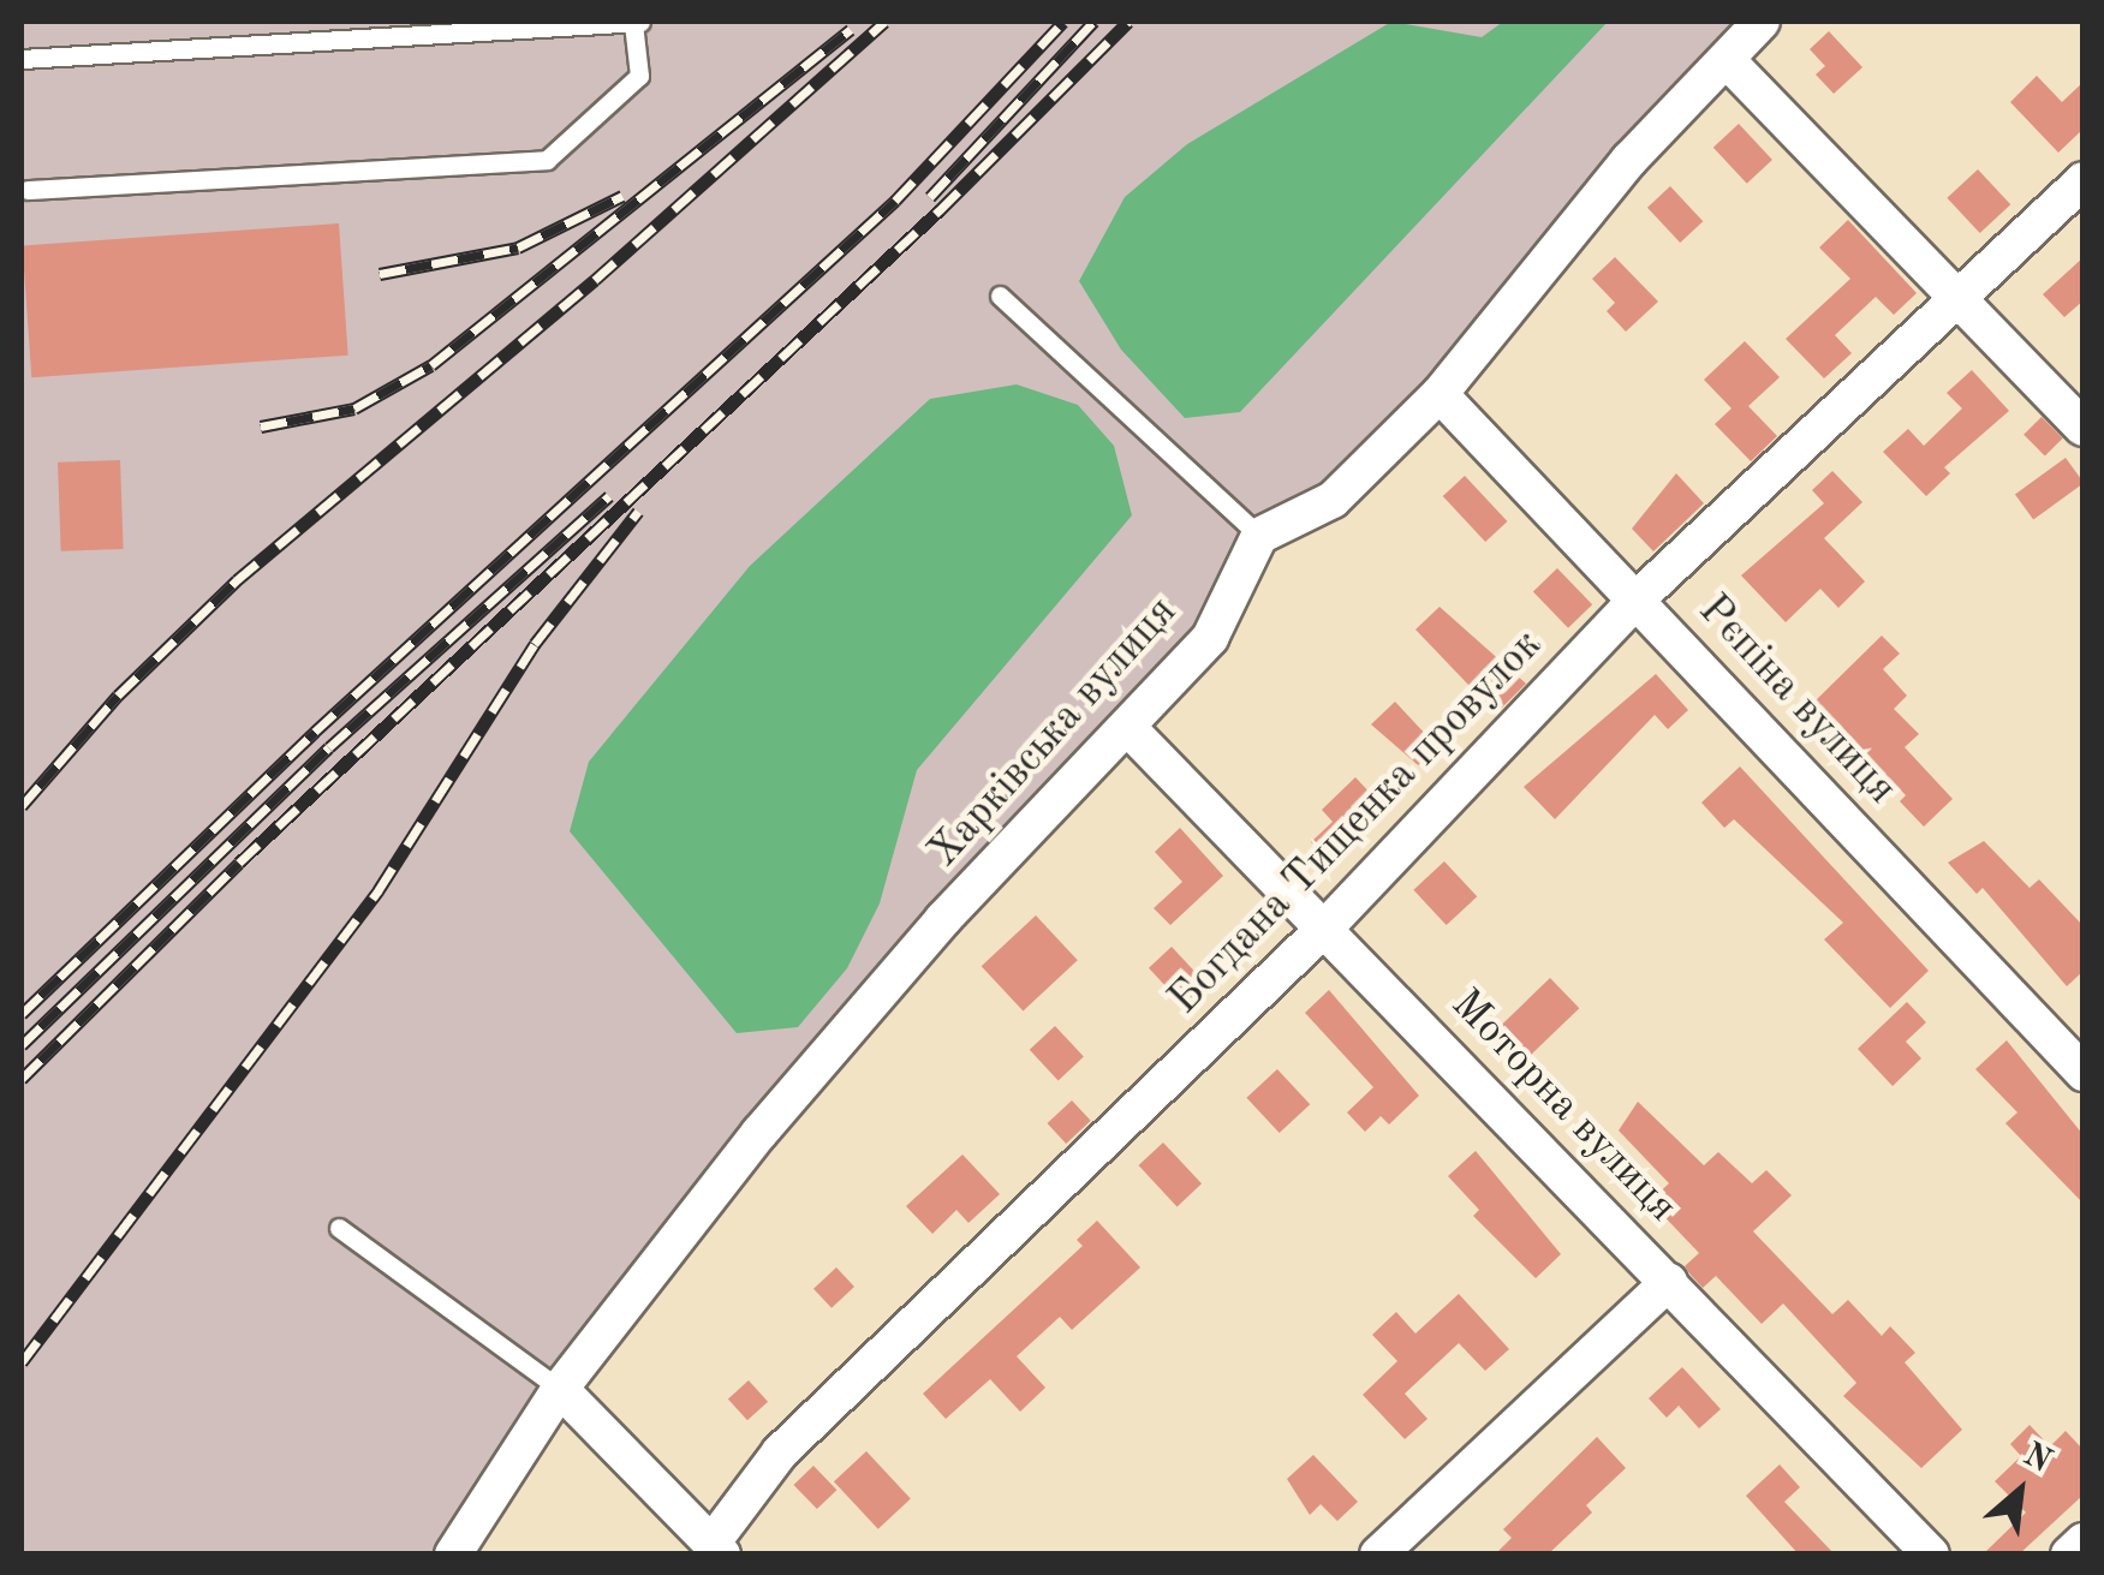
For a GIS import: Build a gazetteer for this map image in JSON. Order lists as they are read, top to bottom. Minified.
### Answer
{"streets":{"street":["Рєпіна вулиця","Харківська вулиця","Богдана Тищенка провулок","Моторна вулиця"]},"crossings":[["Рєпіна вулиця","Богдана Тищенка провулок"],["Харківська вулиця","Моторна вулиця"],["Богдана Тищенка провулок","Моторна вулиця"]],"north":"top right"}
